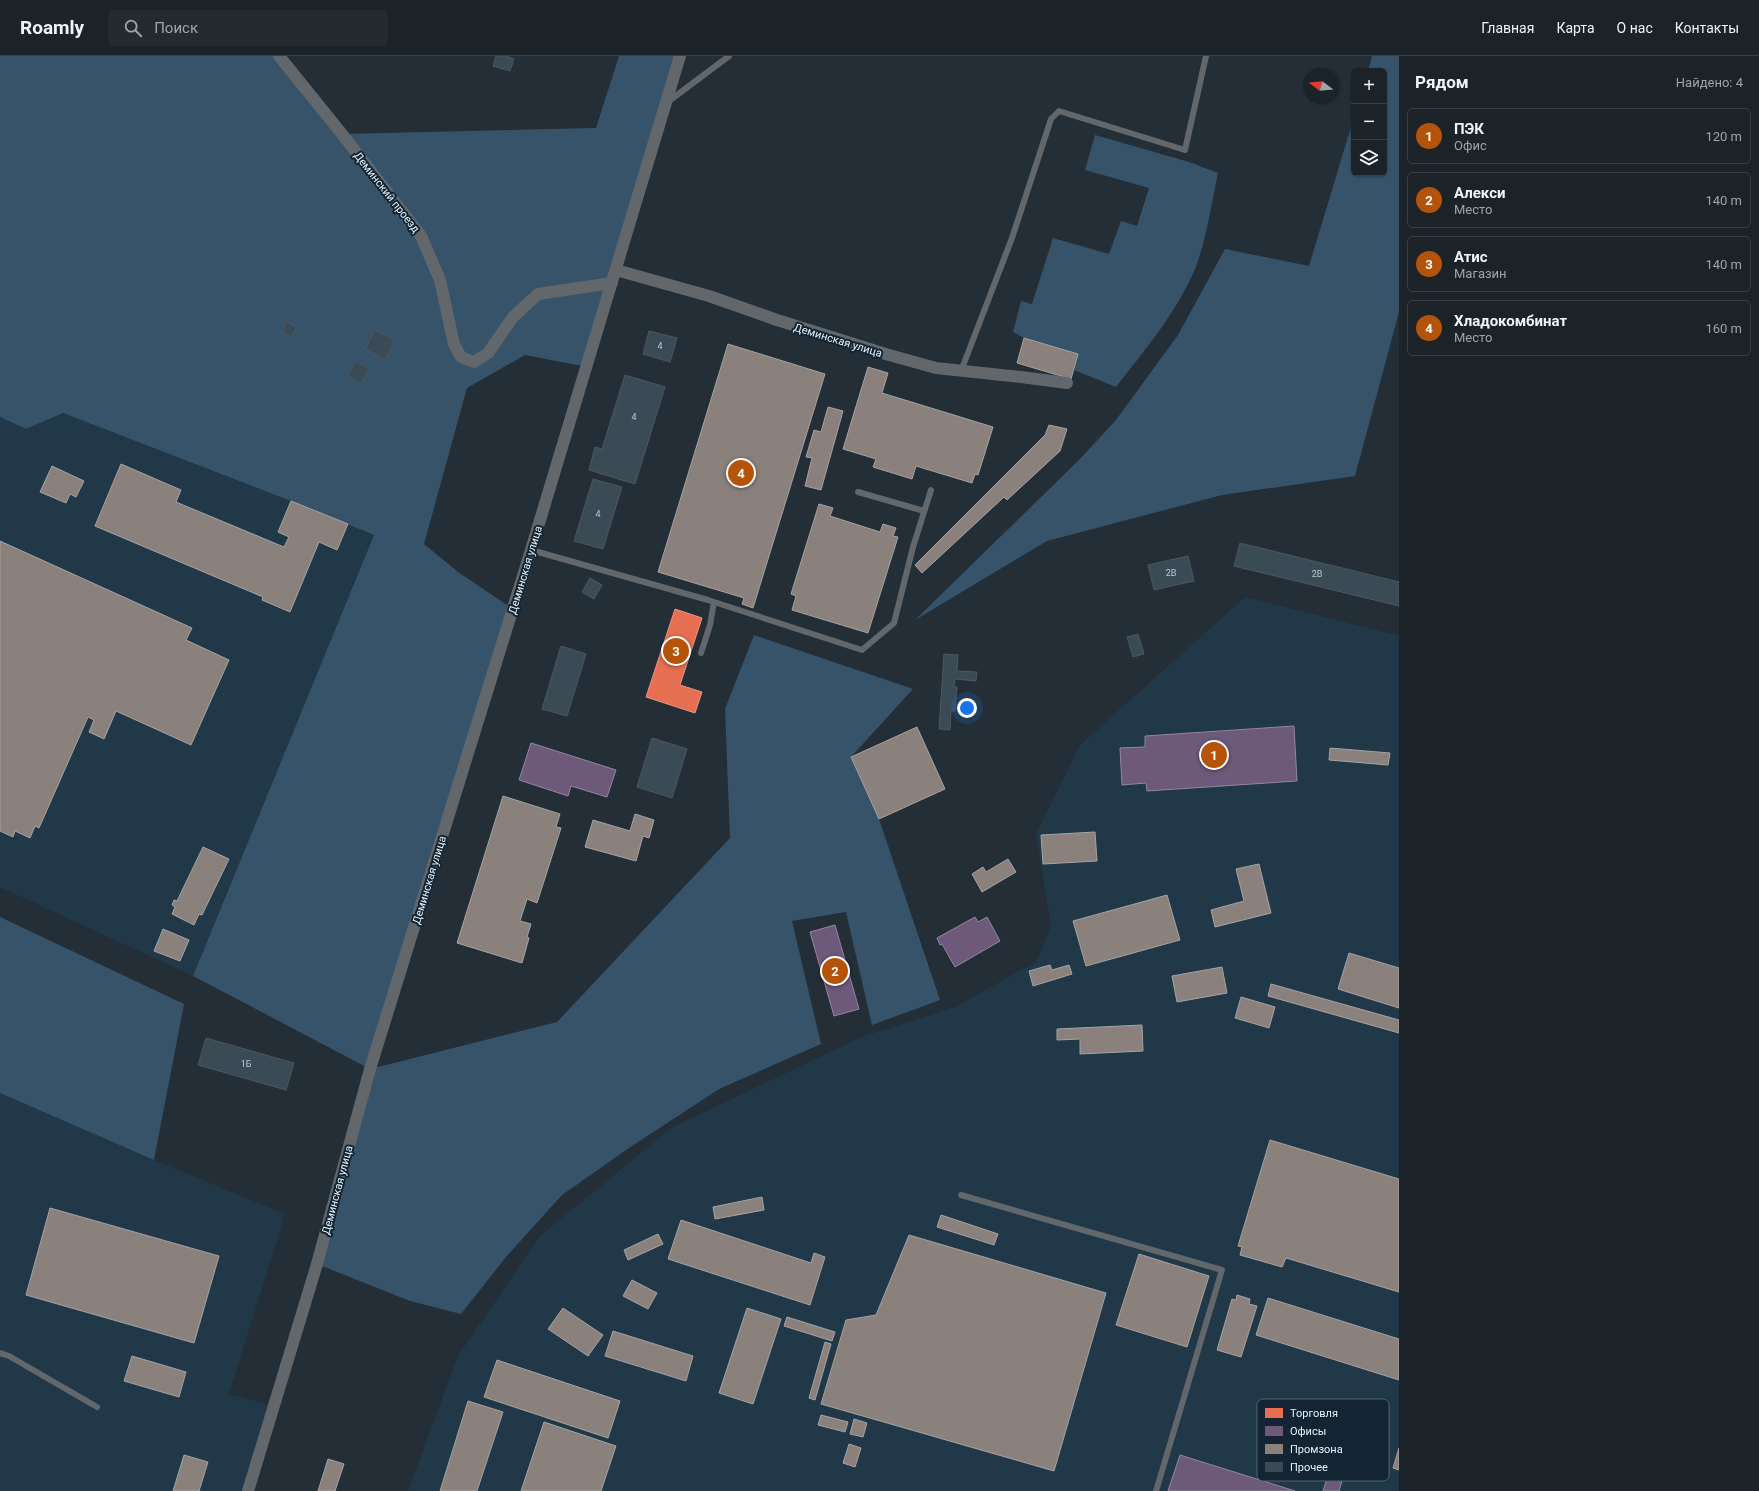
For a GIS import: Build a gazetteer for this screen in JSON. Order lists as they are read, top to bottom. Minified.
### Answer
{"streets":{"street":["Деминский проезд","Деминская улица"]},"crossings":[["Деминский проезд","Деминская улица"]],"house_numbers":["4","4","4","2В","2В","1Б"],"legend":["Торговля","Офисы","Промзона","Прочее"],"north":"left","page":{"header":"Roamly","search":"Поиск","nav":["Главная","Карта","О нас","Контакты"],"heading":["Рядом","Найдено: 4"],"map_buttons":["+","−"],"list":[{"mark":"1","name":"ПЭК","note":"Офис","value":"120 m"},{"mark":"2","name":"Алекси","note":"Место","value":"140 m"},{"mark":"3","name":"Атис","note":"Магазин","value":"140 m"},{"mark":"4","name":"Хладокомбинат","note":"Место","value":"160 m"}],"pins":["4","3","1","2"]}}
